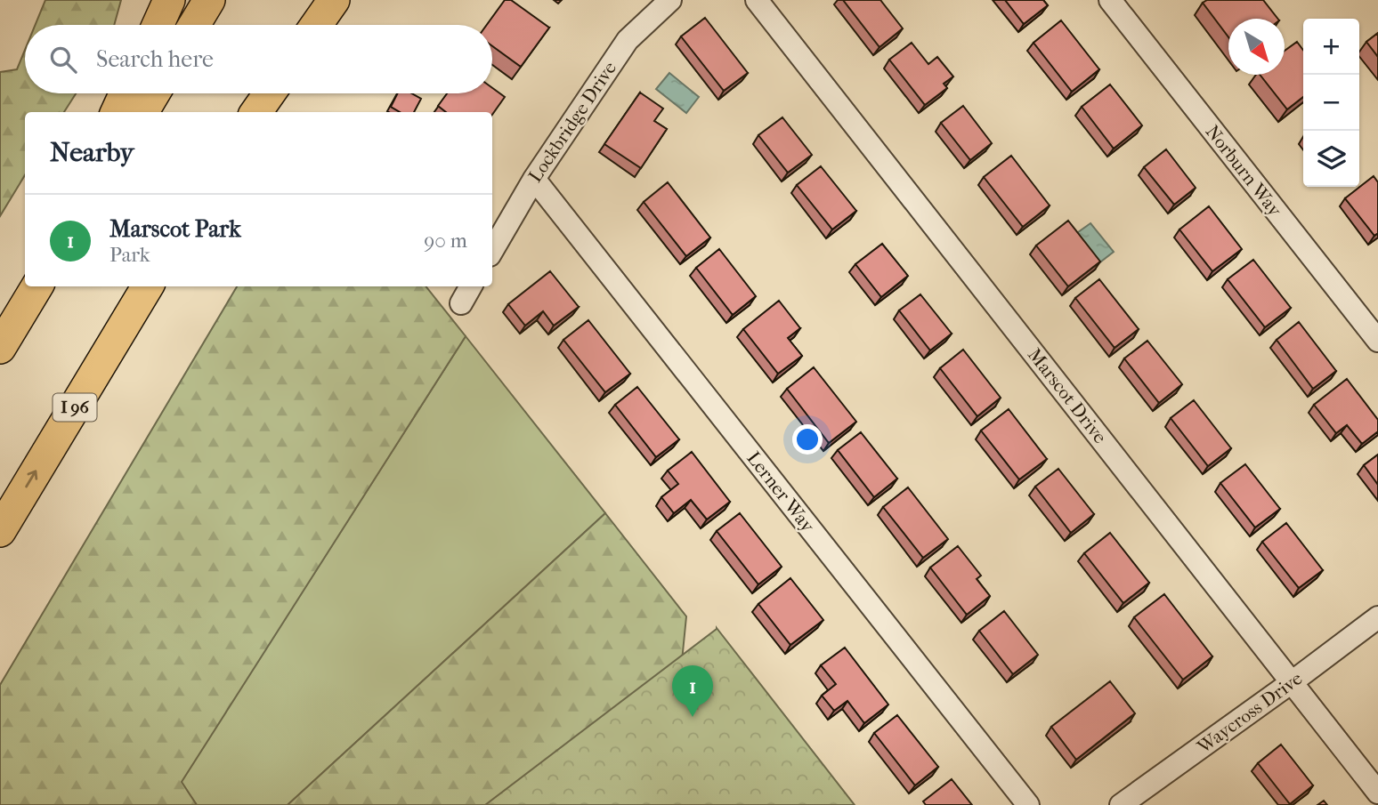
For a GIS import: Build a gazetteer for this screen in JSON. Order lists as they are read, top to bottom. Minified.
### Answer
{"streets":{"highway":["I 96"],"street":["Lockbridge Drive","Norburn Way","Marscot Drive","Lerner Way","Waycross Drive"]},"crossings":[["Lockbridge Drive","Lerner Way"],["Marscot Drive","Waycross Drive"]],"north":"bottom right","page":{"map_buttons":["+","−"],"search":"Search here","heading":"Nearby","list":[{"mark":"1","name":"Marscot Park","note":"Park","value":"90 m"}],"pins":"1"}}
